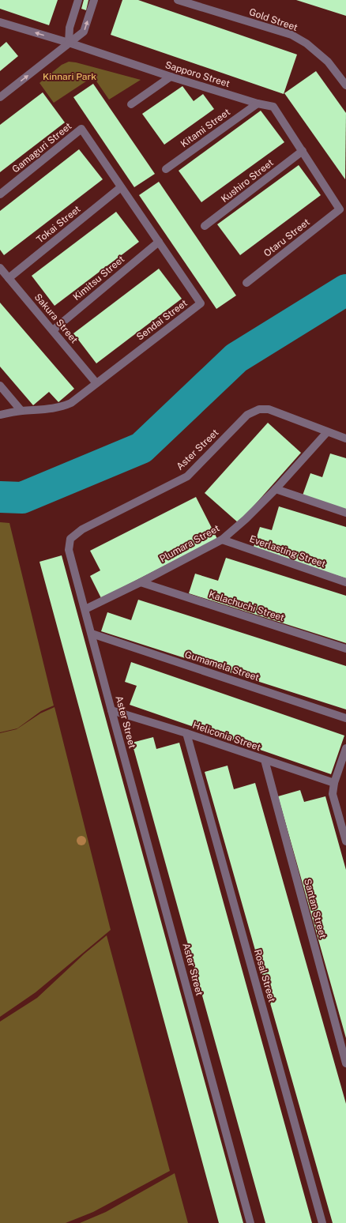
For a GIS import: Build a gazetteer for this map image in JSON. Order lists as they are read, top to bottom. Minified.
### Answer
{"streets":{"street":["Gold Street","Sapporo Street","Kitami Street","Gamaguri Street","Kushiro Street","Tokai Street","Otaru Street","Kimitsu Street","Sakura Street","Sendai Street","Aster Street","Plumara Street","Everlasting Street","Kalachuchi Street","Gumamela Street","Heliconia Street","Santan Street","Rosal Street"]},"crossings":[["Sapporo Street","Kitami Street"],["Sapporo Street","Kushiro Street"],["Sapporo Street","Otaru Street"],["Gamaguri Street","Sendai Street"],["Tokai Street","Sakura Street"],["Tokai Street","Sendai Street"],["Kimitsu Street","Sakura Street"],["Kimitsu Street","Sendai Street"],["Sakura Street","Sendai Street"],["Aster Street","Plumara Street"],["Aster Street","Gumamela Street"],["Aster Street","Heliconia Street"],["Plumara Street","Everlasting Street"],["Plumara Street","Kalachuchi Street"],["Heliconia Street","Santan Street"],["Heliconia Street","Rosal Street"]],"parks":["Kinnari Park"]}
